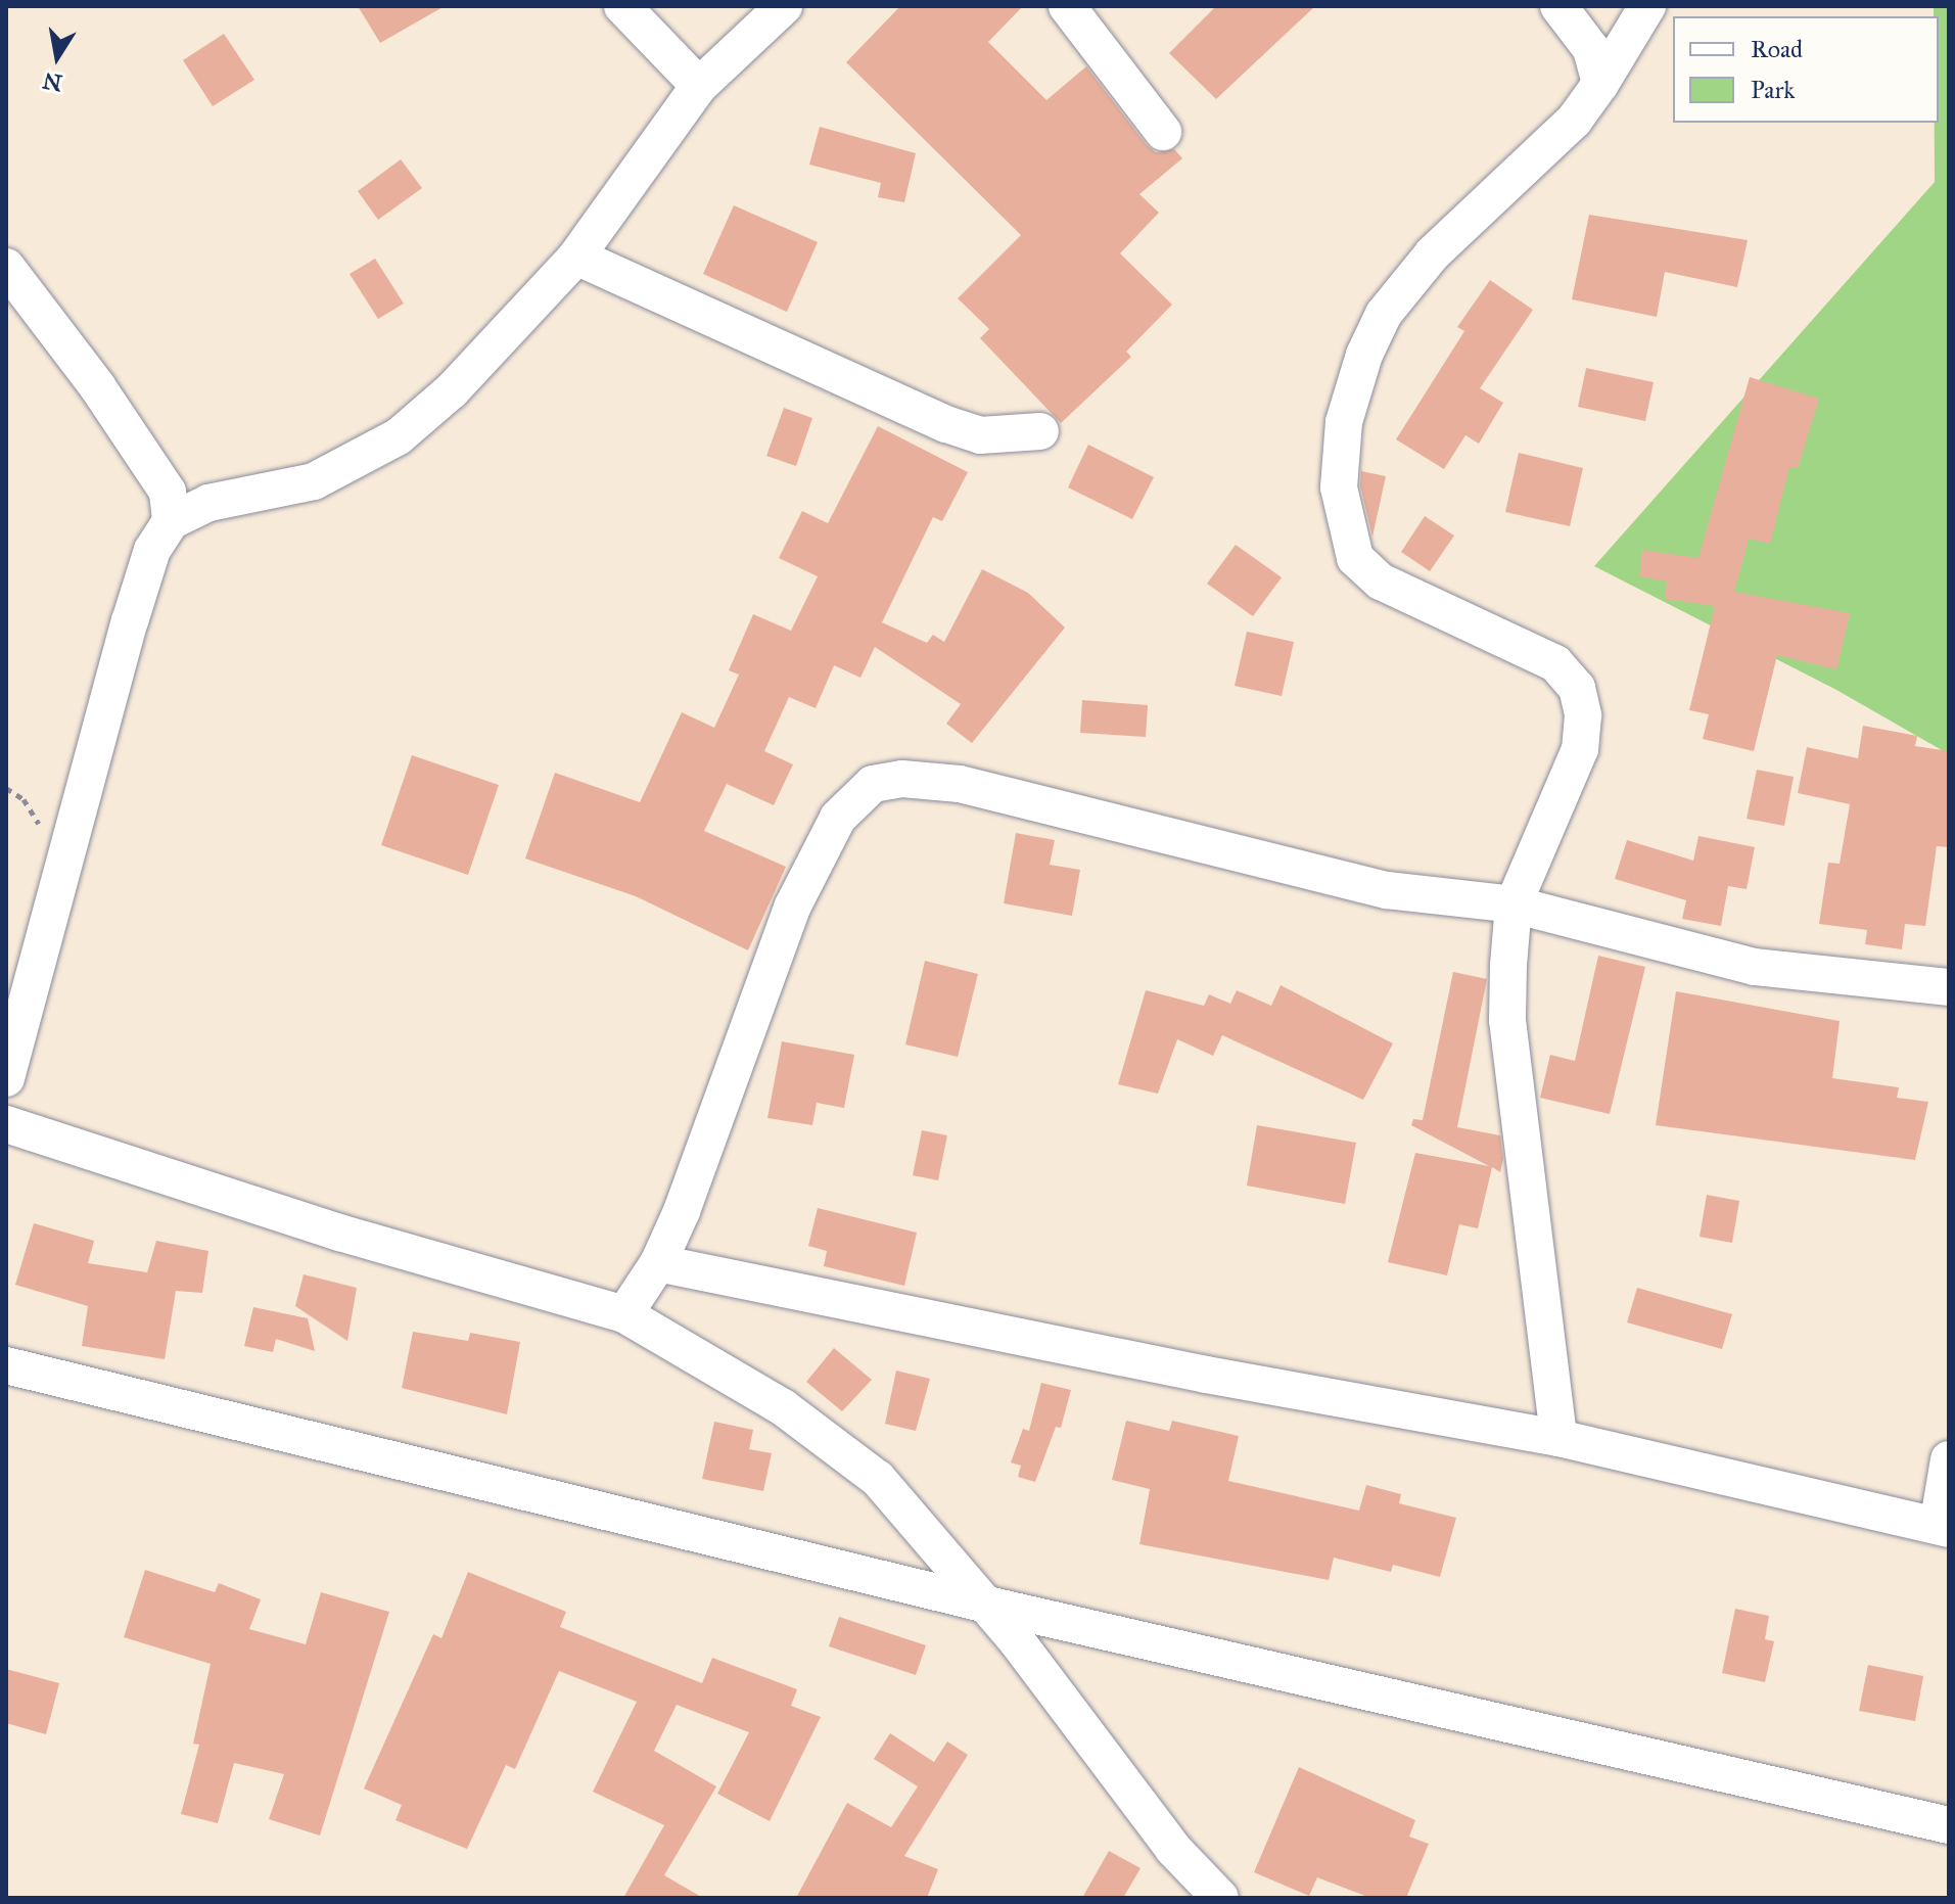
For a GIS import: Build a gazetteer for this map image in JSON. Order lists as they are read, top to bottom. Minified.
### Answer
{"legend":["Road","Park"],"north":"bottom"}
